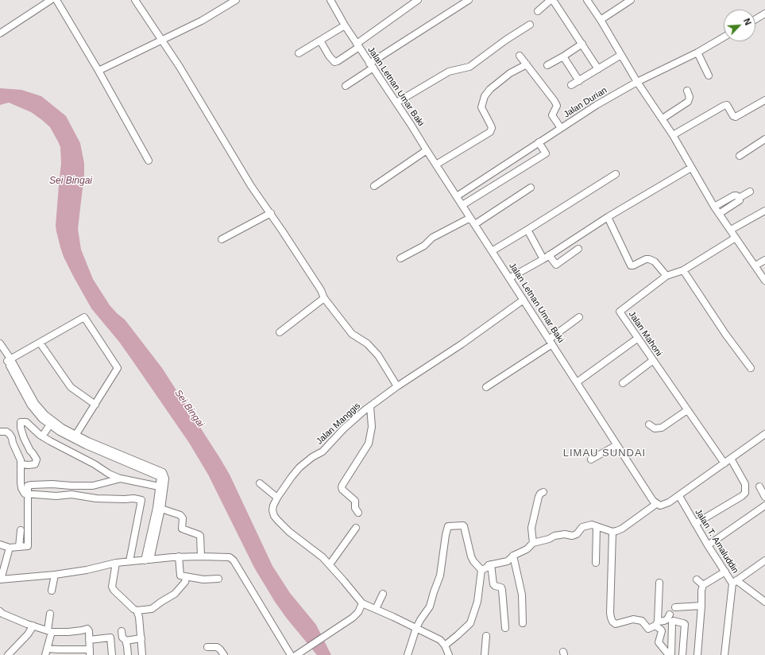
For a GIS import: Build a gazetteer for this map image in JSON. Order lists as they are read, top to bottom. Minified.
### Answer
{"streets":{"street":["Jalan Letnan Umar Baki","Jalan Durian","Jalan Mahoni","Jalan Manggis","Jalan T. Amaluddin"]},"crossings":[["Jalan Letnan Umar Baki","Jalan Durian"],["Jalan Letnan Umar Baki","Jalan Manggis"]],"districts":["LIMAU SUNDAI"],"water":["Sei Bingai"],"north":"top right"}
